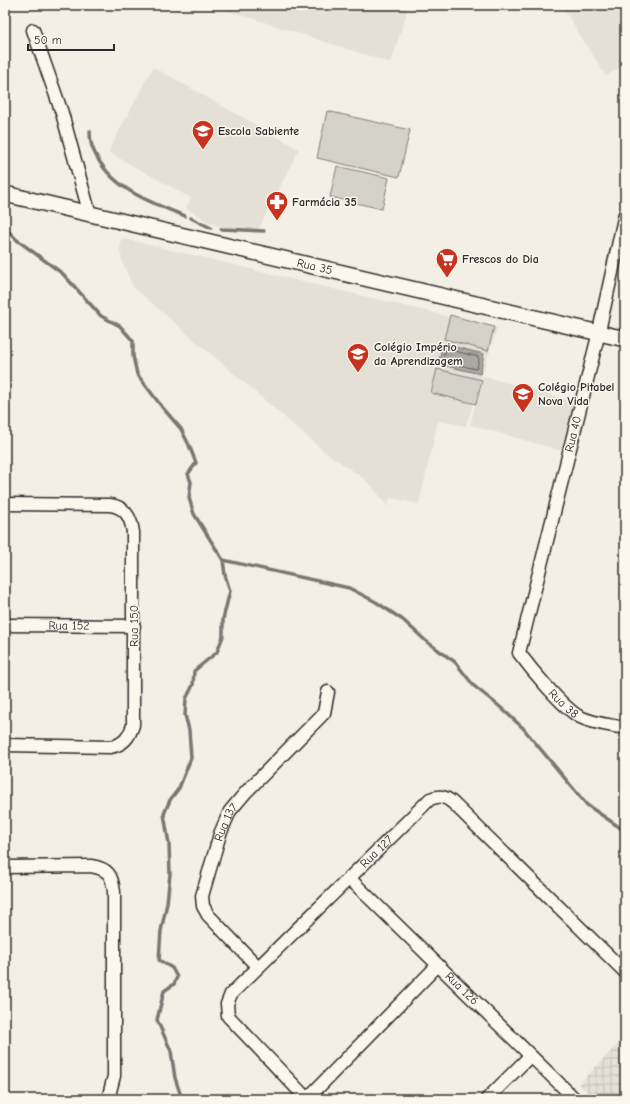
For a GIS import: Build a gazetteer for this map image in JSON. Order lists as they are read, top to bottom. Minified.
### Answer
{"streets":{"street":["Rua 35","Rua 40","Rua 152","Rua 150","Rua 38","Rua 137","Rua 127","Rua 126"]},"crossings":[["Rua 35","Rua 40"],["Rua 40","Rua 38"],["Rua 152","Rua 150"],["Rua 137","Rua 127"],["Rua 127","Rua 126"]],"places":{"school or university":["Escola Sabiente","Colégio Império da Aprendizagem","Colégio Pitabel Nova Vida"],"pharmacy":["Farmácia 35"],"supermarket":["Frescos do Dia"]},"scale_bar":"50 m"}
